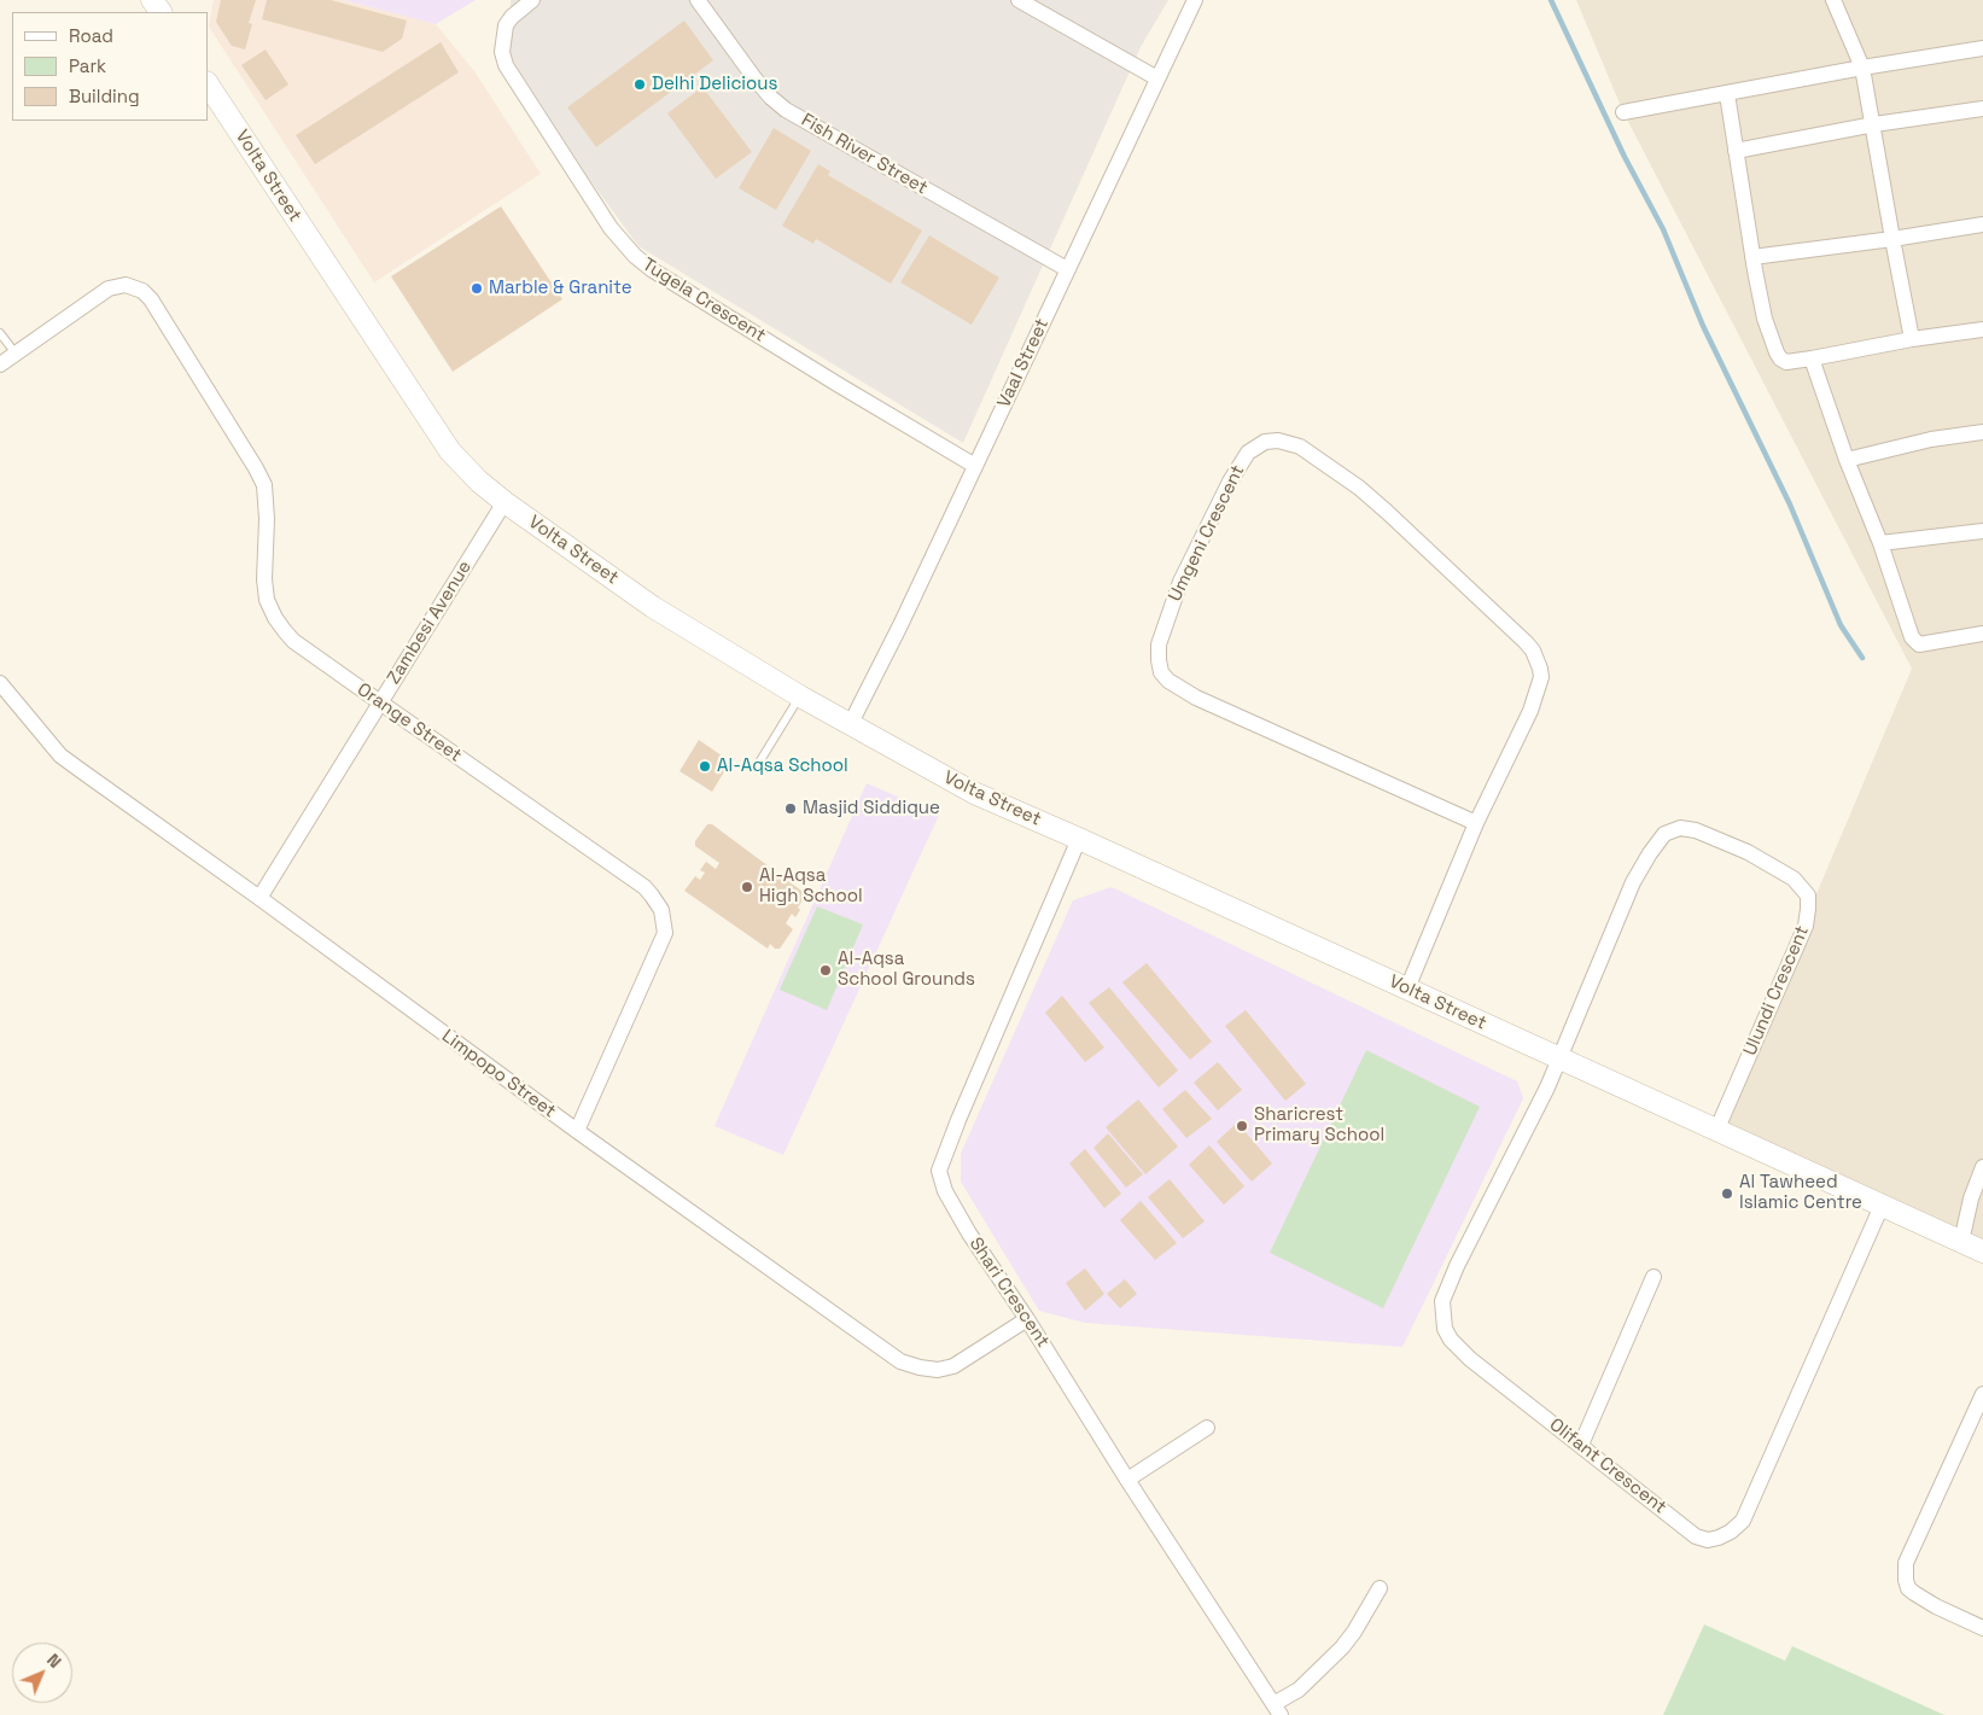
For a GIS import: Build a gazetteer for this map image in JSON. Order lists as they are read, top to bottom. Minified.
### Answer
{"streets":{"street":["Fish River Street","Volta Street","Tugela Crescent","Vaal Street","Umgeni Crescent","Zambesi Avenue","Orange Street","Ulundi Crescent","Limpopo Street","Shari Crescent","Olifant Crescent"]},"crossings":[["Fish River Street","Vaal Street"],["Volta Street","Vaal Street"],["Volta Street","Umgeni Crescent"],["Volta Street","Zambesi Avenue"],["Volta Street","Ulundi Crescent"],["Volta Street","Shari Crescent"],["Volta Street","Olifant Crescent"],["Tugela Crescent","Vaal Street"],["Zambesi Avenue","Orange Street"],["Zambesi Avenue","Limpopo Street"],["Orange Street","Limpopo Street"],["Ulundi Crescent","Olifant Crescent"],["Limpopo Street","Shari Crescent"]],"places":["Delhi Delicious","Marble & Granite","Al-Aqsa School","Masjid Siddique","Al-Aqsa High School","Al-Aqsa School Grounds","Sharicrest Primary School","Al Tawheed Islamic Centre"],"legend":["Road","Park","Building"],"north":"top right"}
